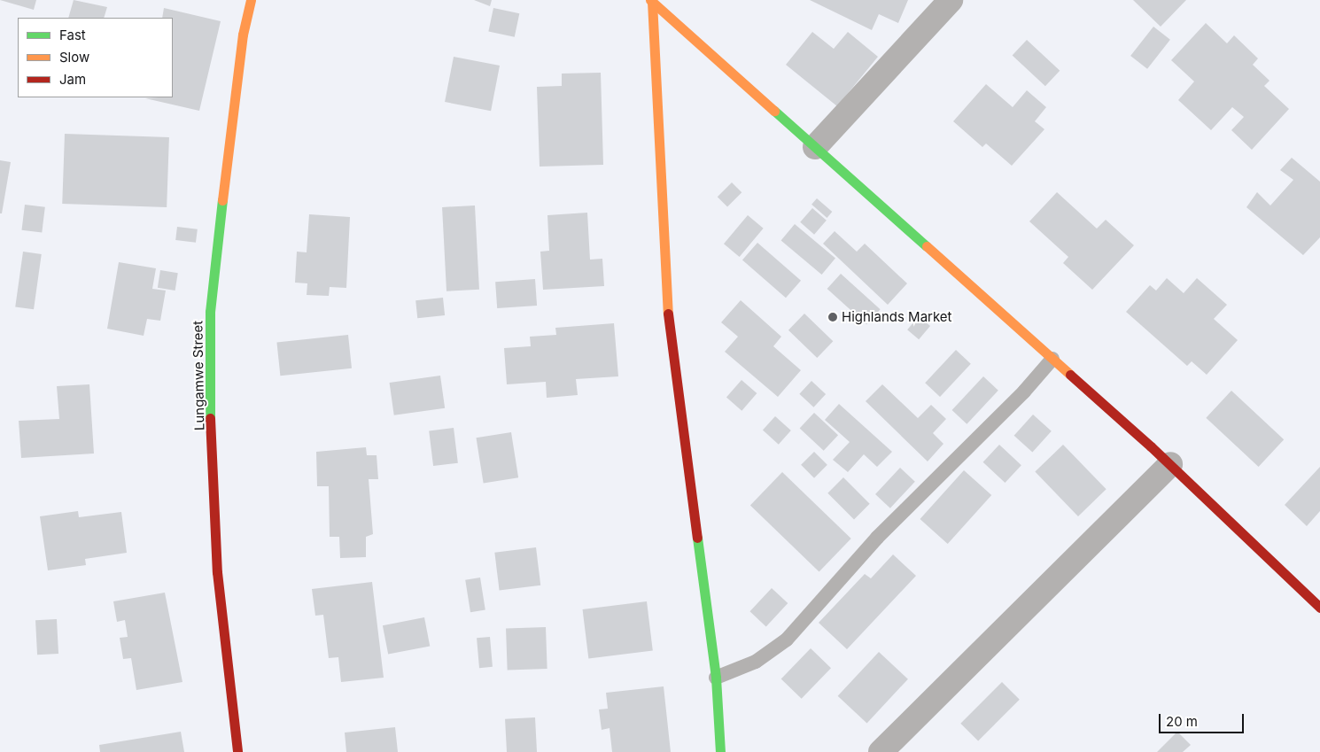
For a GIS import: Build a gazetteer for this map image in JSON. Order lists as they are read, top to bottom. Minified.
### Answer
{"streets":{"street":["Lungamwe Street"]},"places":["Highlands Market"],"legend":["Fast","Slow","Jam"],"scale_bar":"20 m"}
